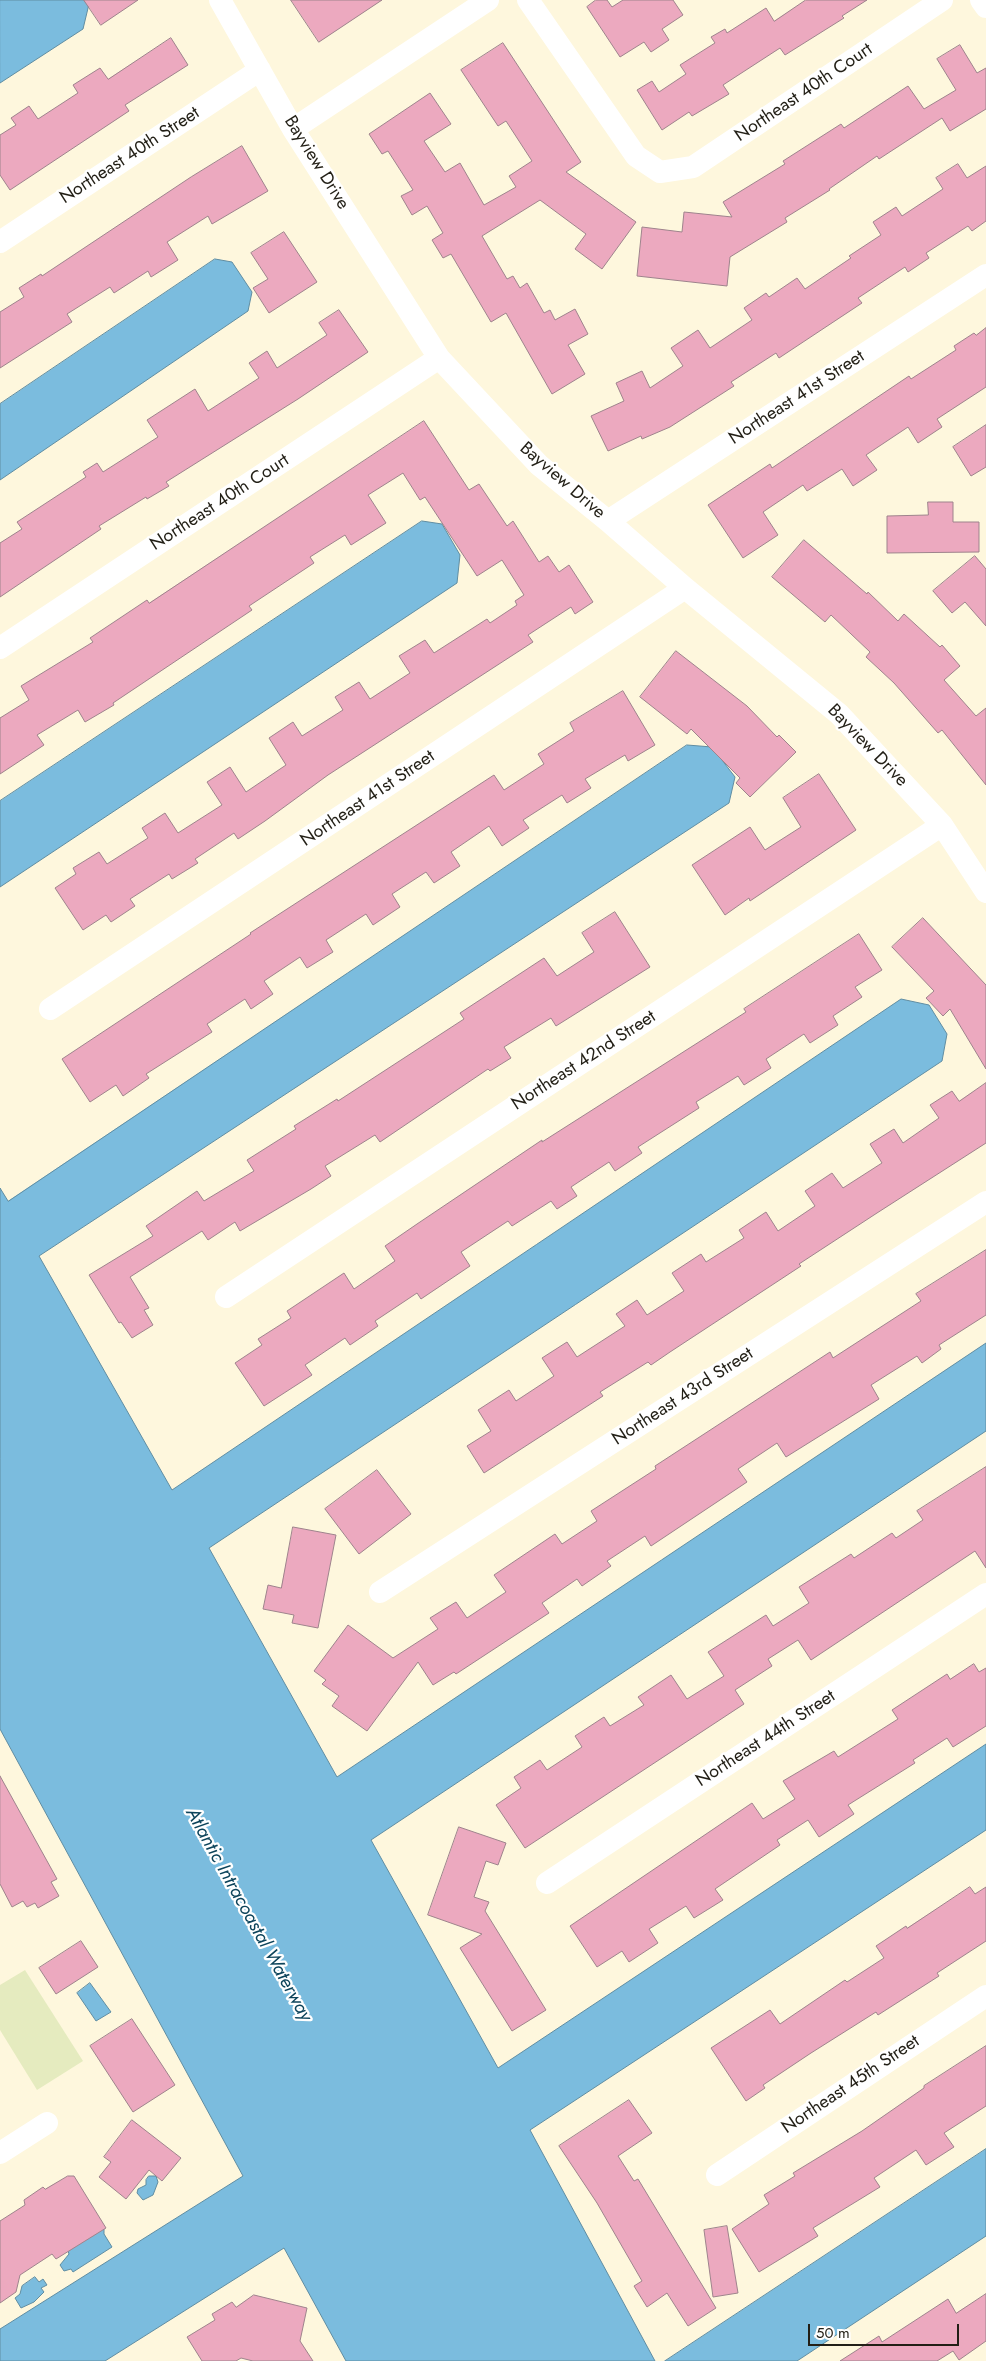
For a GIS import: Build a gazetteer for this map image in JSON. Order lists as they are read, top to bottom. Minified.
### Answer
{"streets":{"street":["Northeast 40th Court","Northeast 40th Street","Bayview Drive","Northeast 41st Street","Northeast 42nd Street","Northeast 43rd Street","Northeast 44th Street","Northeast 45th Street"]},"crossings":[["Northeast 40th Court","Bayview Drive"],["Northeast 40th Street","Bayview Drive"],["Bayview Drive","Northeast 41st Street"],["Bayview Drive","Northeast 42nd Street"]],"water":["Atlantic Intracoastal Waterway"],"scale_bar":"50 m"}
